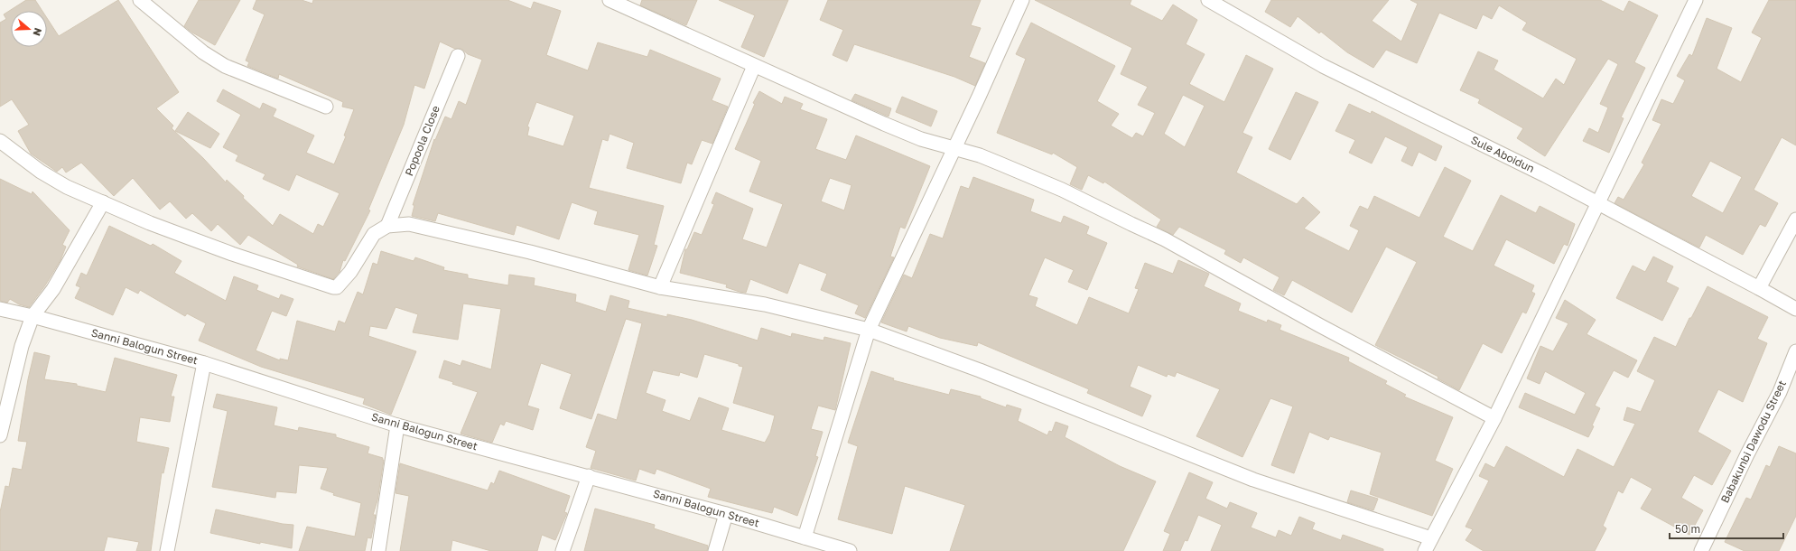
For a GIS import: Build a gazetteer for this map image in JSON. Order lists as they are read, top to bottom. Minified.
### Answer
{"streets":{"street":["Popoola Close","Sule Aboidun","Sanni Balogun Street","Babakunbi Dawodu Street"]},"scale_bar":"50 m","north":"right"}
